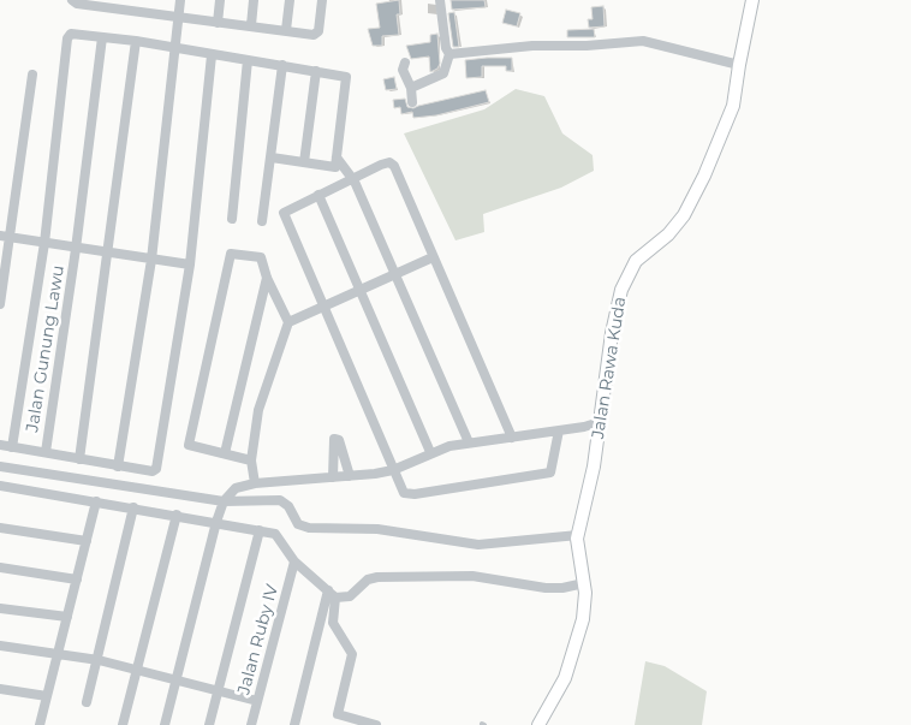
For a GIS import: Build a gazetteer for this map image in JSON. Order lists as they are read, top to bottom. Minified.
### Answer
{"streets":{"street":["Jalan Gunung Lawu","Jalan Rawa Kuda","Jalan Ruby IV"]}}
